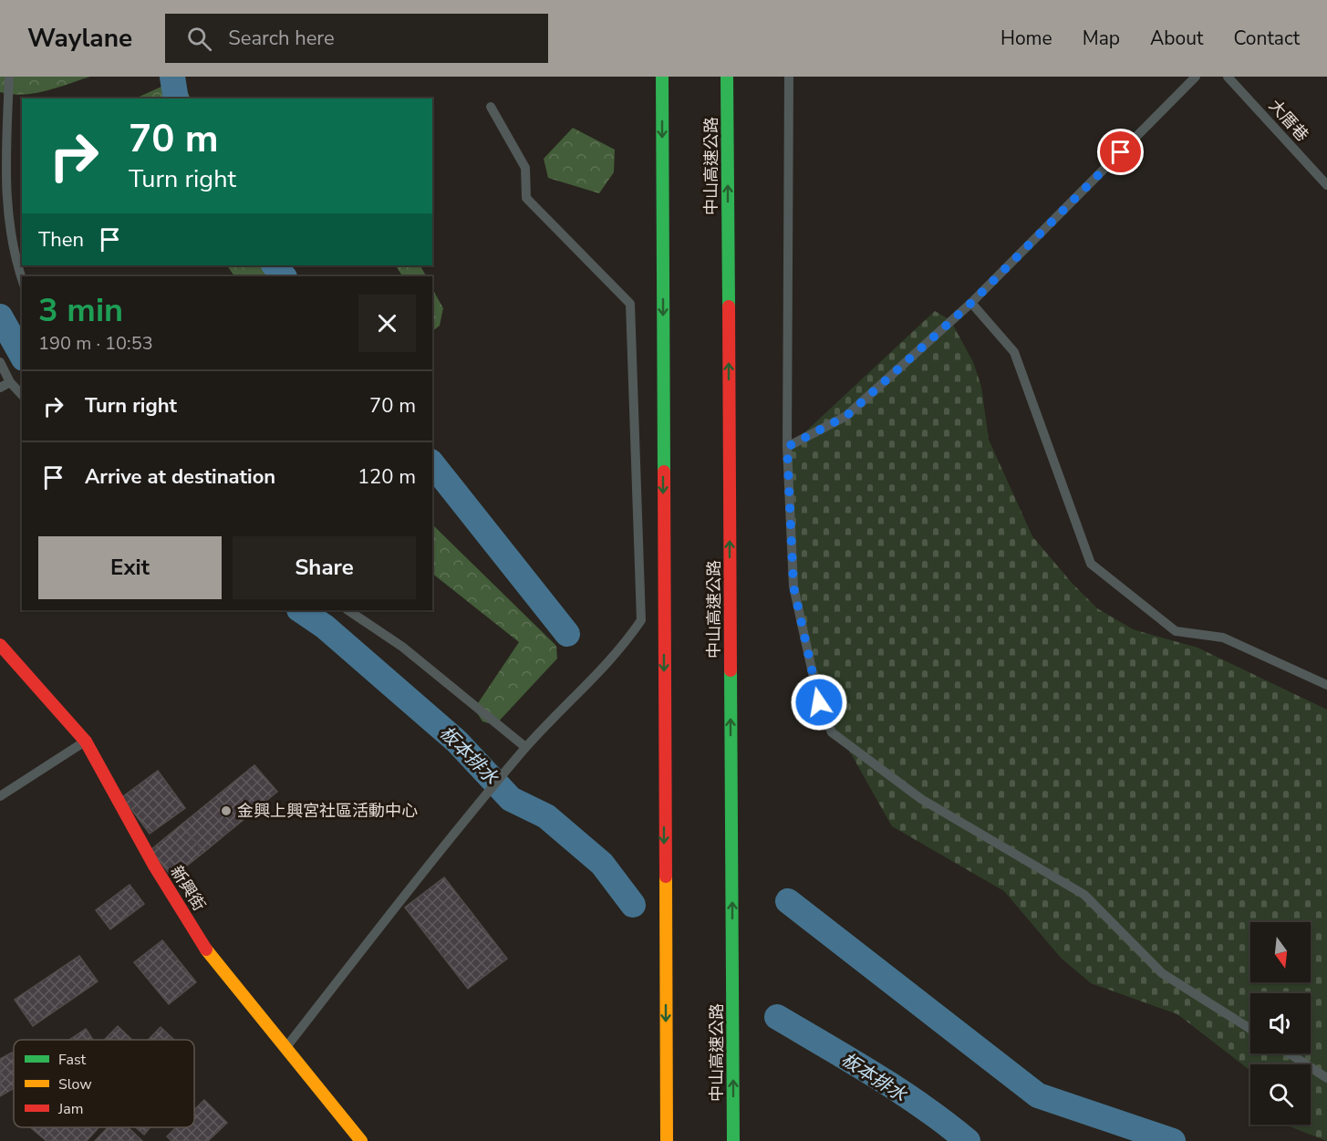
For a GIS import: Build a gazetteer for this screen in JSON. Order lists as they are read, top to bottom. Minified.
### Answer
{"streets":{"main road":["中山高速公路","新興街"],"lane":["大厝巷"]},"water":["板本排水"],"places":["金興上興宮社區活動中心"],"legend":["Fast","Slow","Jam"],"north":"bottom","page":{"header":"Waylane","search":"Search here","nav":["Home","Map","About","Contact"],"turn":["70 m","Turn right"],"then":"Then","heading":["3 min","190 m · 10:53"],"list":[{"name":"Turn right","value":"70 m"},{"name":"Arrive at destination","value":"120 m"}],"buttons":["Exit","Share"]}}
